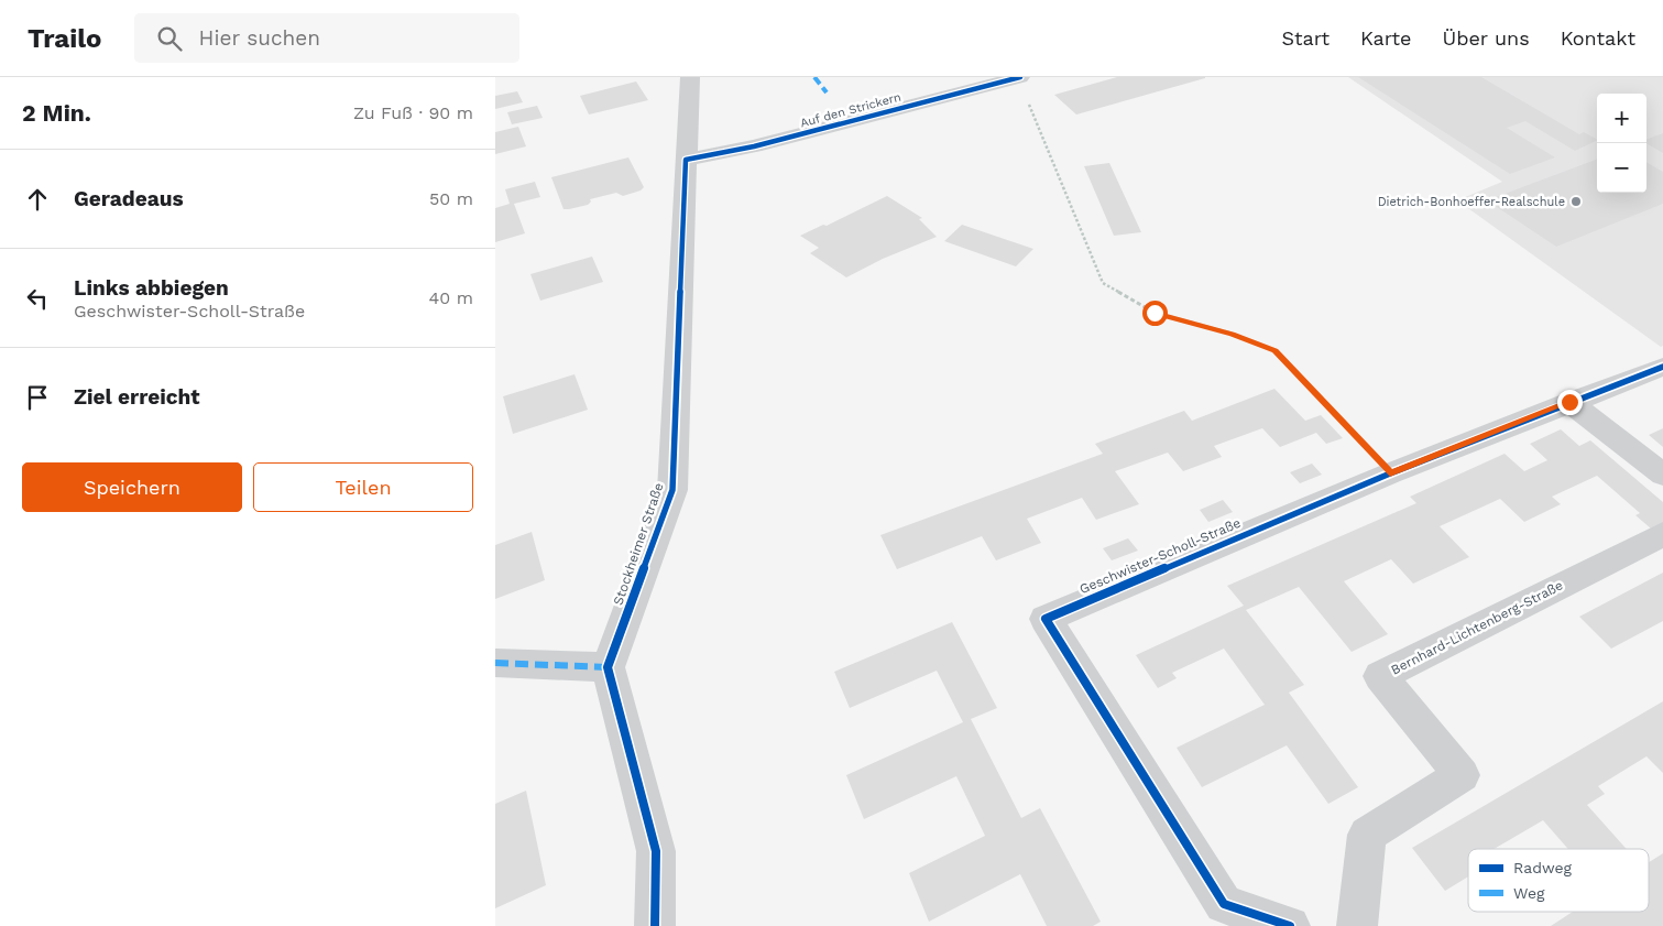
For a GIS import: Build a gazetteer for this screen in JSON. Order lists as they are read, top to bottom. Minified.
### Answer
{"streets":{"street":["Auf den Strickern","Stockheimer Straße","Geschwister-Scholl-Straße","Bernhard-Lichtenberg-Straße"]},"crossings":[["Auf den Strickern","Stockheimer Straße"]],"places":["Dietrich-Bonhoeffer-Realschule"],"legend":["Radweg","Weg"],"page":{"header":"Trailo","search":"Hier suchen","nav":["Start","Karte","Über uns","Kontakt"],"heading":["2 Min.","Zu Fuß · 90 m"],"map_buttons":["+","−"],"list":[["Geradeaus","50 m"],["Links abbiegen","Geschwister-Scholl-Straße","40 m"],"Ziel erreicht"],"buttons":["Speichern","Teilen"]}}
